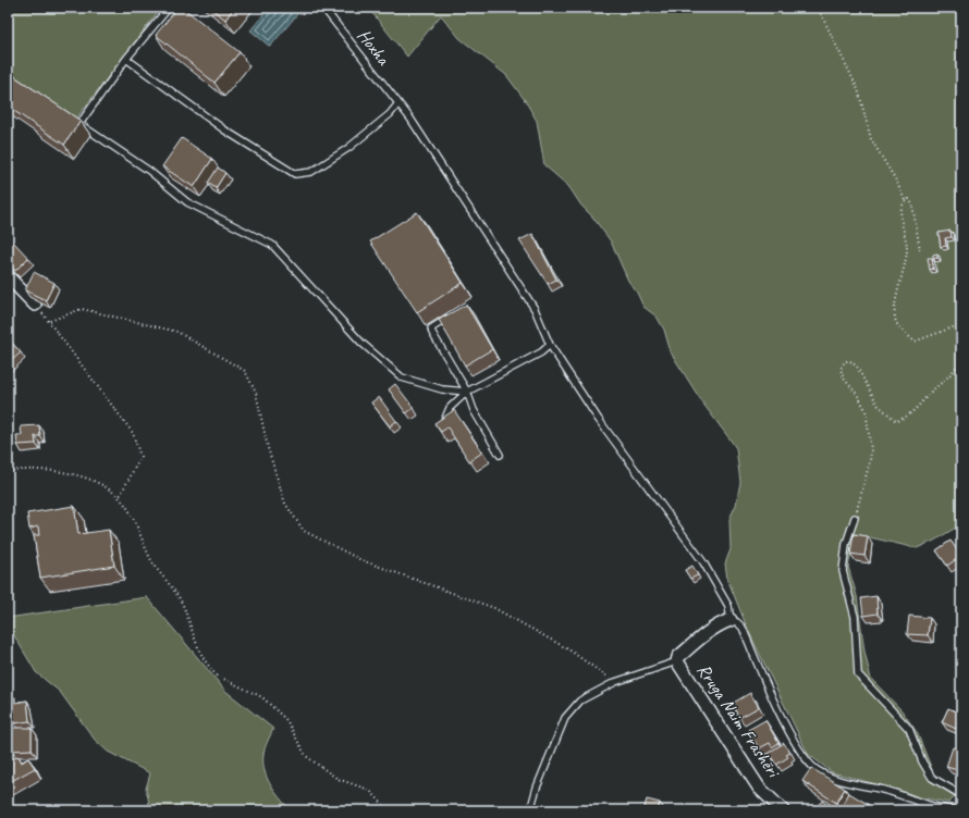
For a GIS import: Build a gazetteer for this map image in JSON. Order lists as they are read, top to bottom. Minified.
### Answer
{"streets":{"street":["Rruga Naim Frashëri"],"lane":["Hoxha"]},"crossings":[["Hoxha","Rruga Naim Frashëri"]]}
